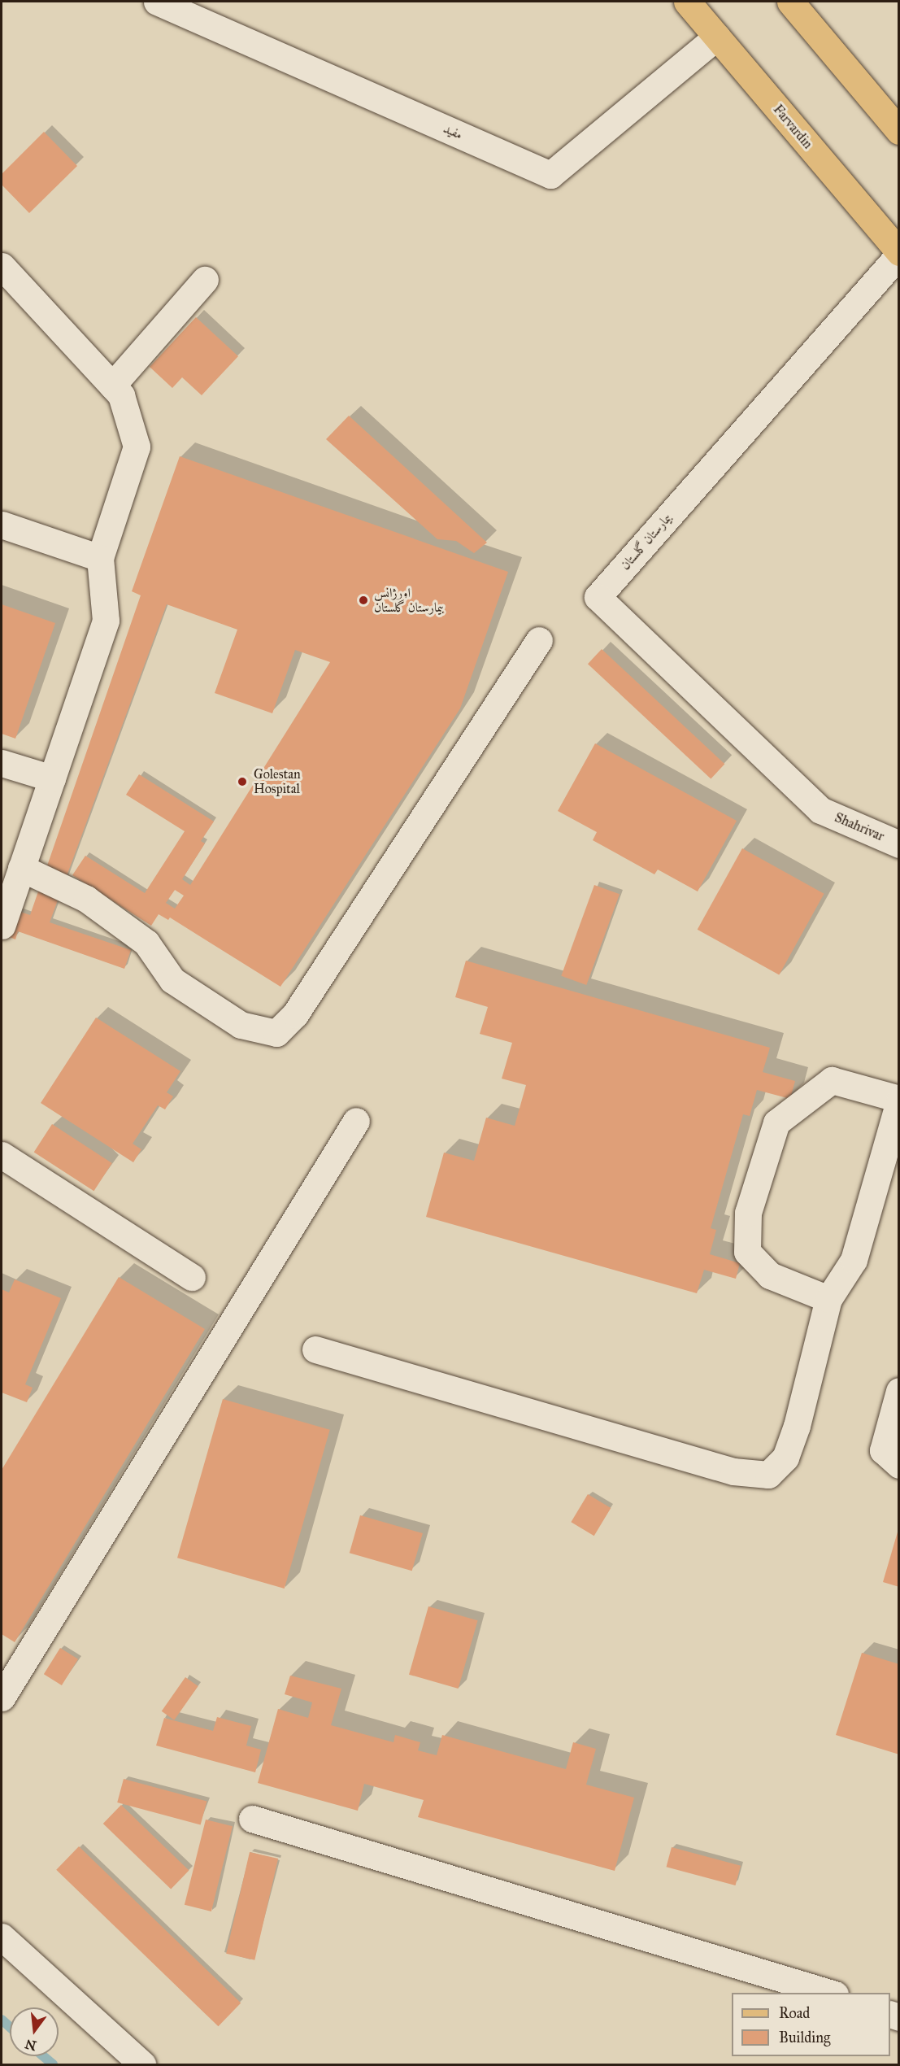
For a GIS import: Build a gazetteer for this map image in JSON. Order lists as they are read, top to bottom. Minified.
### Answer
{"streets":{"main road":["Farvardin"],"street":["مفید","بیمارستان گلستان","Shahrivar"]},"crossings":[["Farvardin","مفید"],["Farvardin","بیمارستان گلستان"],["بیمارستان گلستان","Shahrivar"]],"places":["اورژانس بیمارستان گلستان","Golestan Hospital"],"legend":["Road","Building"],"north":"bottom"}
